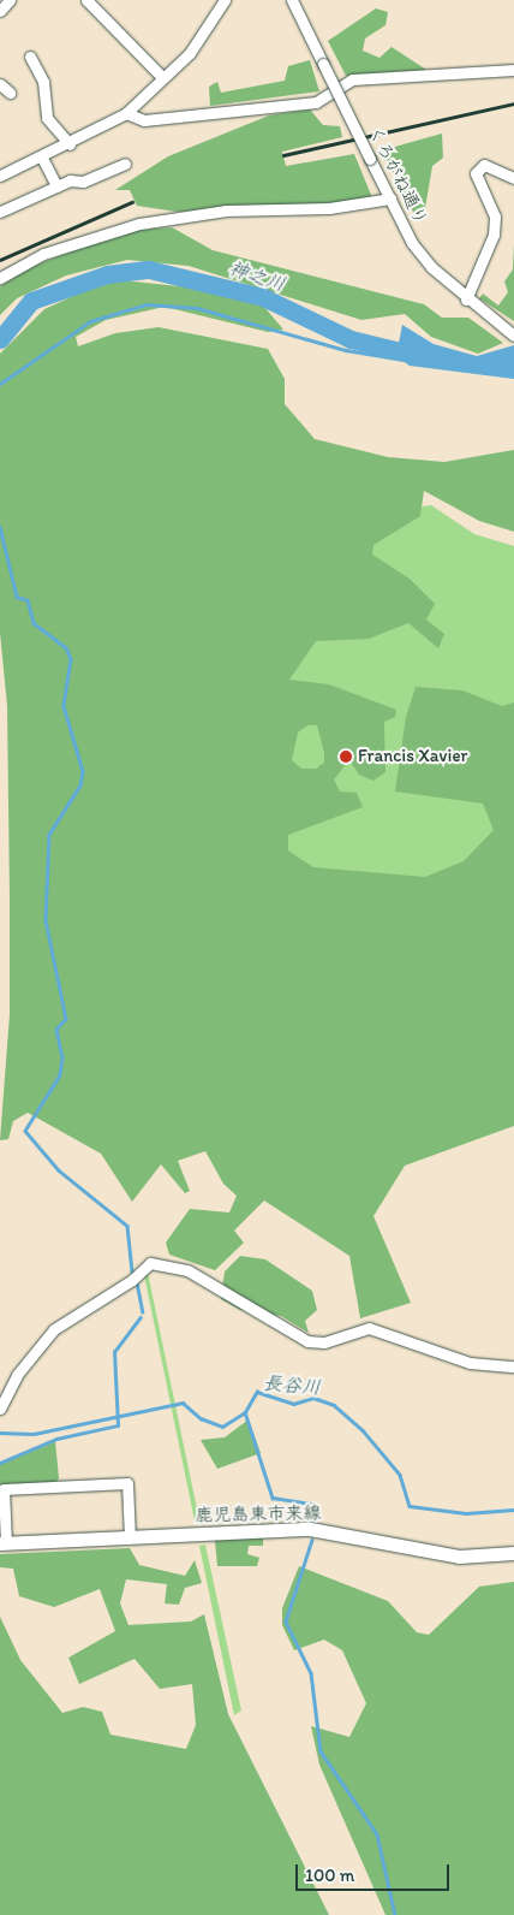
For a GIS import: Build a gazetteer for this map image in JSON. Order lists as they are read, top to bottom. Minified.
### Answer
{"streets":{"main road":["鹿児島東市来線"],"street":["くろがね通り"]},"water":["神之川","長谷川"],"places":["Francis Xavier"],"scale_bar":"100 m"}
